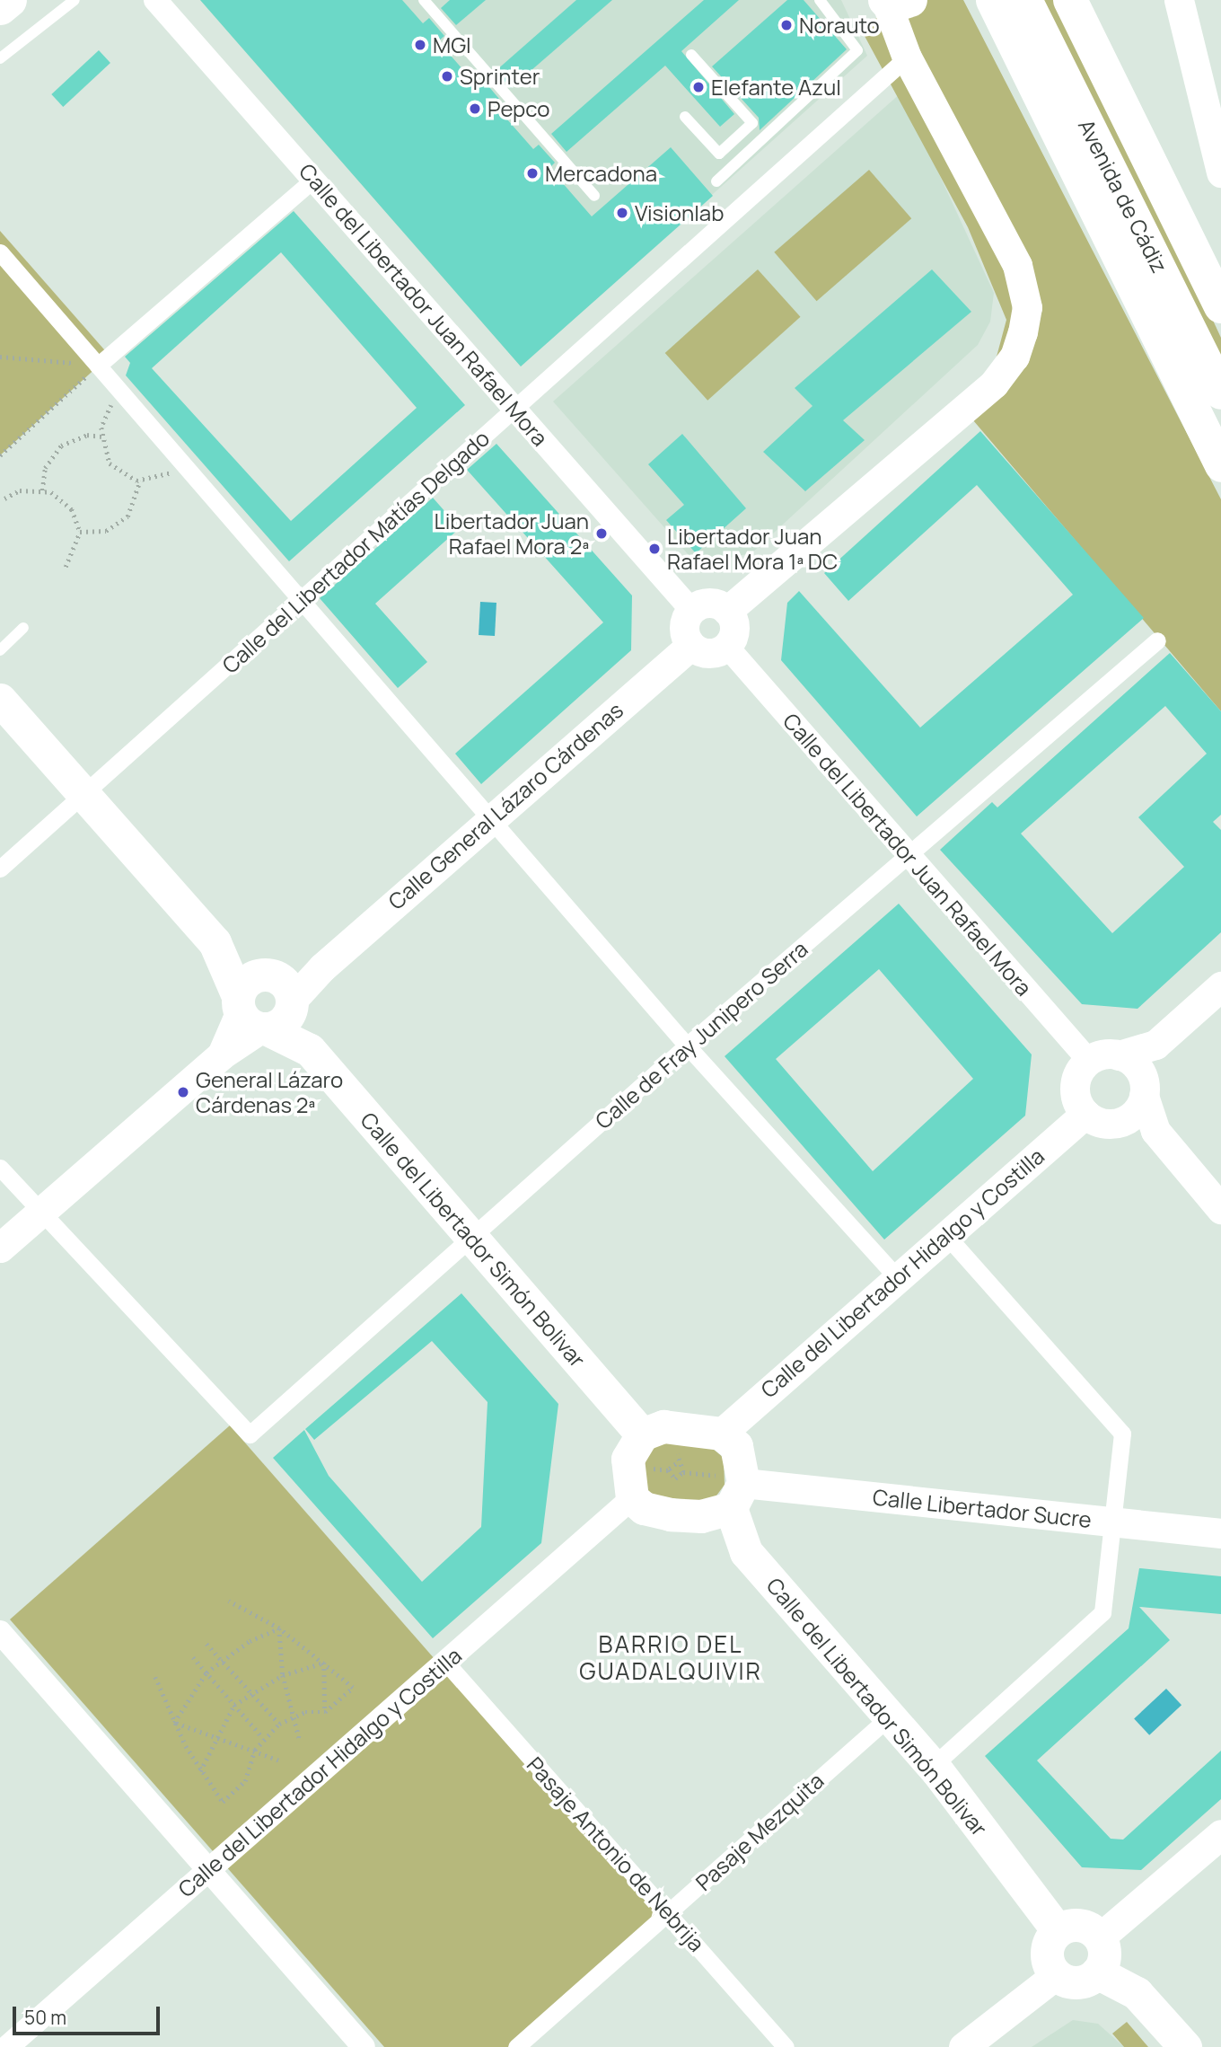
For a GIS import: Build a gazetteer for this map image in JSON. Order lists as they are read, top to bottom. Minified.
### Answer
{"streets":{"main road":["Avenida de Cádiz","Calle del Libertador Simón Bolivar"],"street":["Calle del Libertador Juan Rafael Mora","Calle del Libertador Matías Delgado","Calle General Lázaro Cárdenas","Calle de Fray Junipero Serra","Calle del Libertador Hidalgo y Costilla","Calle Libertador Sucre","Pasaje Mezquita","Pasaje Antonio de Nebrija"]},"crossings":[["Calle del Libertador Juan Rafael Mora","Calle del Libertador Matías Delgado"],["Calle del Libertador Juan Rafael Mora","Calle General Lázaro Cárdenas"],["Calle del Libertador Juan Rafael Mora","Calle de Fray Junipero Serra"],["Calle del Libertador Juan Rafael Mora","Calle del Libertador Hidalgo y Costilla"],["Calle General Lázaro Cárdenas","Calle de Fray Junipero Serra"],["Calle General Lázaro Cárdenas","Calle del Libertador Simón Bolivar"],["Calle de Fray Junipero Serra","Calle del Libertador Simón Bolivar"],["Calle del Libertador Simón Bolivar","Calle del Libertador Hidalgo y Costilla"],["Calle del Libertador Simón Bolivar","Calle Libertador Sucre"],["Calle del Libertador Simón Bolivar","Pasaje Mezquita"],["Calle del Libertador Hidalgo y Costilla","Calle Libertador Sucre"],["Calle del Libertador Hidalgo y Costilla","Pasaje Antonio de Nebrija"],["Pasaje Mezquita","Pasaje Antonio de Nebrija"]],"districts":["BARRIO DEL GUADALQUIVIR"],"places":["Norauto","MGI","Sprinter","Elefante Azul","Pepco","Mercadona","Visionlab","Libertador Juan Rafael Mora 2ª","Libertador Juan Rafael Mora 1ª DC","General Lázaro Cárdenas 2ª"],"scale_bar":"50 m"}
